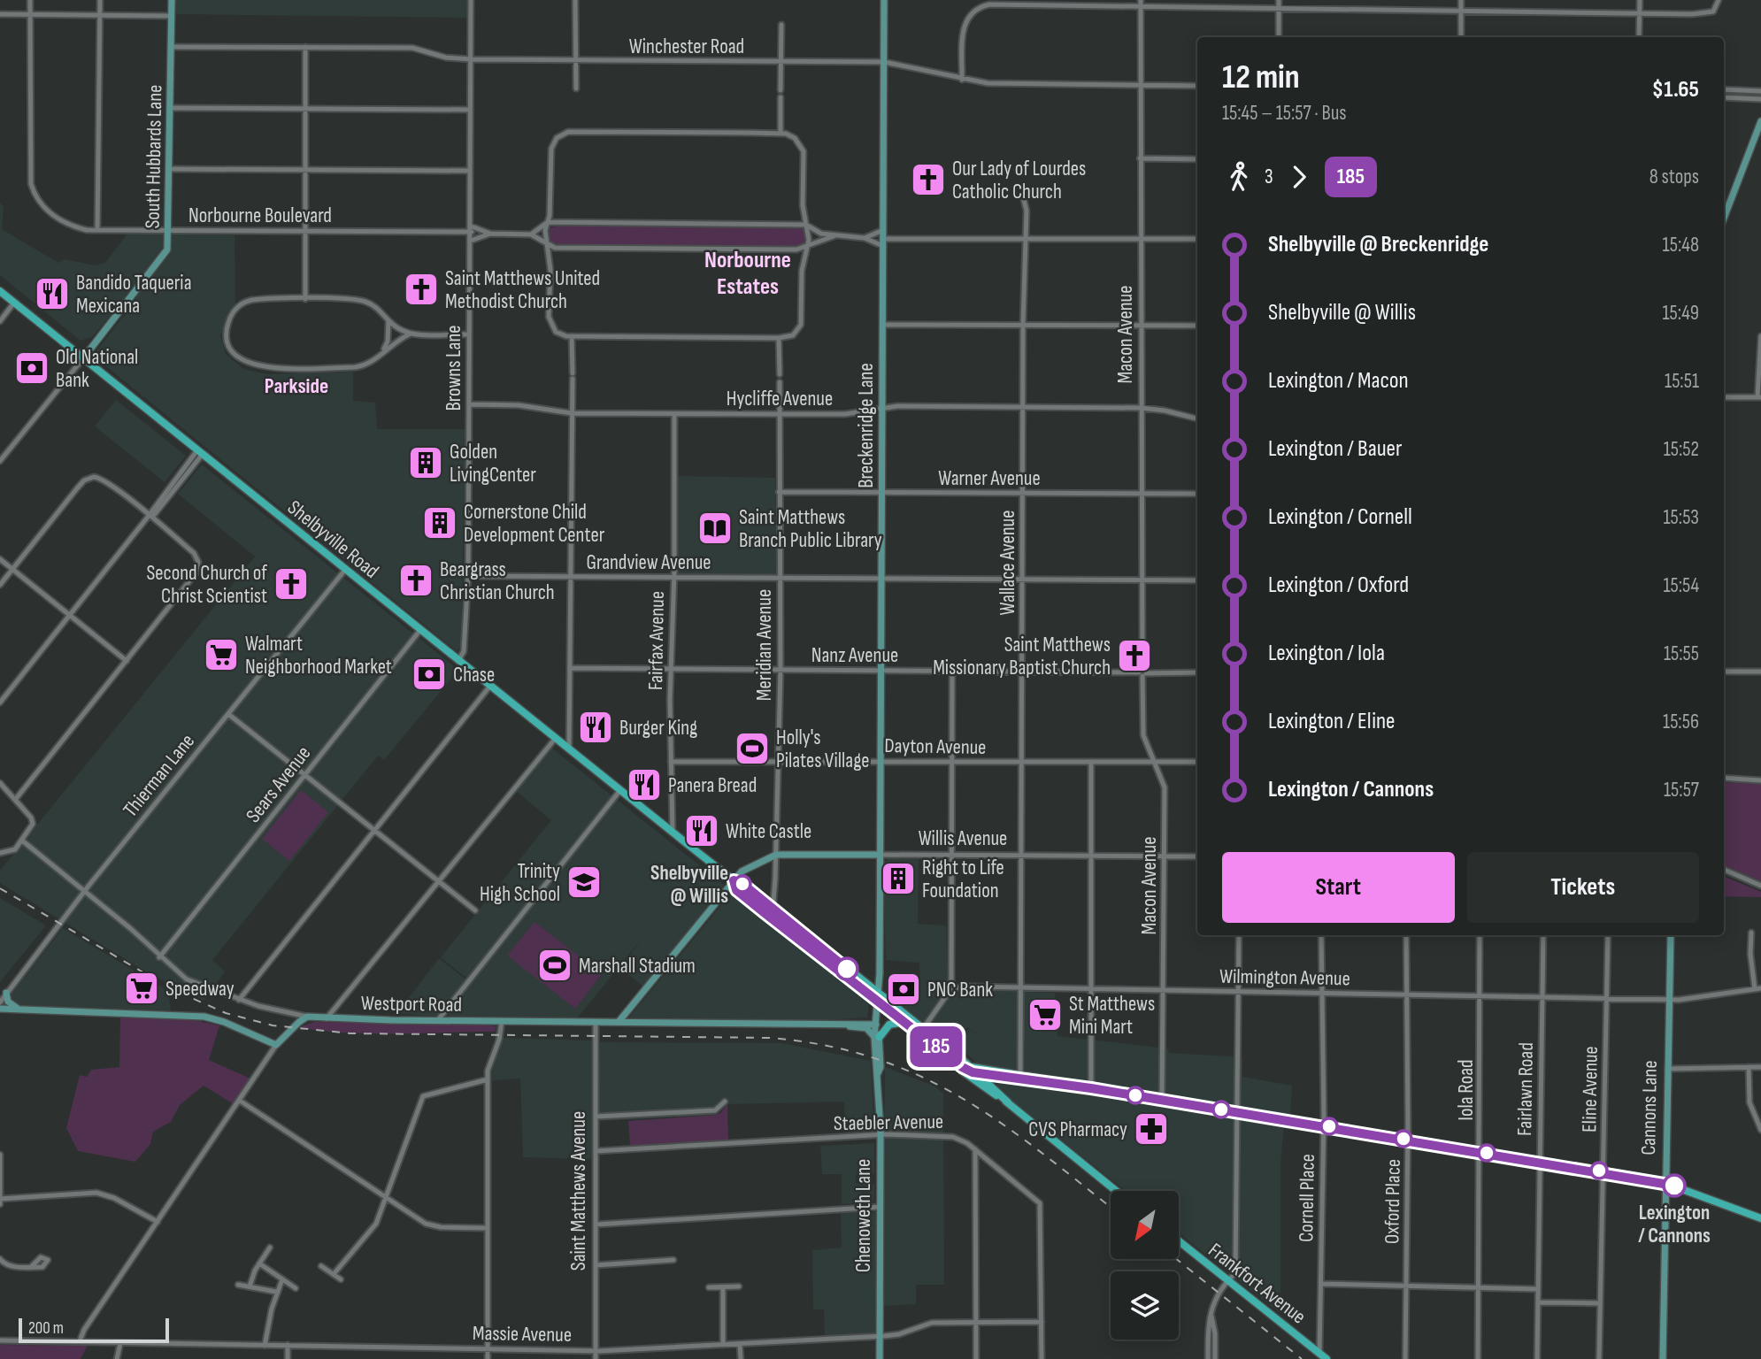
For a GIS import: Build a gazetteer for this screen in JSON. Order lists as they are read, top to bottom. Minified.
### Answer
{"streets":{"main road":["South Hubbards Lane","Breckenridge Lane","Shelbyville Road","Willis Avenue","Westport Road","Cannons Lane","Chenoweth Lane","Frankfort Avenue"],"street":["Winchester Road","Norbourne Boulevard","Macon Avenue","Browns Lane","Hycliffe Avenue","Warner Avenue","Grandview Avenue","Wallace Avenue","Fairfax Avenue","Meridian Avenue","Nanz Avenue","Dayton Avenue","Thierman Lane","Sears Avenue","Wilmington Avenue","Fairlawn Road","Eline Avenue","Iola Road","Staebler Avenue","Saint Matthews Avenue","Cornell Place","Oxford Place","Massie Avenue"]},"crossings":[["Winchester Road","South Hubbards Lane"],["Winchester Road","Macon Avenue"],["Winchester Road","Browns Lane"],["Winchester Road","Breckenridge Lane"],["South Hubbards Lane","Norbourne Boulevard"],["South Hubbards Lane","Shelbyville Road"],["Norbourne Boulevard","Browns Lane"],["Macon Avenue","Hycliffe Avenue"],["Macon Avenue","Warner Avenue"],["Macon Avenue","Grandview Avenue"],["Macon Avenue","Nanz Avenue"],["Macon Avenue","Dayton Avenue"],["Macon Avenue","Willis Avenue"],["Macon Avenue","Wilmington Avenue"],["Browns Lane","Hycliffe Avenue"],["Browns Lane","Shelbyville Road"],["Browns Lane","Grandview Avenue"],["Hycliffe Avenue","Breckenridge Lane"],["Hycliffe Avenue","Wallace Avenue"],["Hycliffe Avenue","Fairfax Avenue"],["Hycliffe Avenue","Meridian Avenue"],["Breckenridge Lane","Warner Avenue"],["Breckenridge Lane","Shelbyville Road"],["Breckenridge Lane","Grandview Avenue"],["Breckenridge Lane","Nanz Avenue"],["Breckenridge Lane","Dayton Avenue"],["Breckenridge Lane","Willis Avenue"],["Breckenridge Lane","Chenoweth Lane"],["Warner Avenue","Wallace Avenue"],["Warner Avenue","Meridian Avenue"],["Shelbyville Road","Fairfax Avenue"],["Shelbyville Road","Meridian Avenue"],["Shelbyville Road","Thierman Lane"],["Shelbyville Road","Sears Avenue"],["Shelbyville Road","Willis Avenue"],["Shelbyville Road","Chenoweth Lane"],["Grandview Avenue","Wallace Avenue"],["Grandview Avenue","Fairfax Avenue"],["Grandview Avenue","Meridian Avenue"],["Wallace Avenue","Nanz Avenue"],["Wallace Avenue","Dayton Avenue"],["Wallace Avenue","Willis Avenue"],["Wallace Avenue","Wilmington Avenue"],["Fairfax Avenue","Nanz Avenue"],["Fairfax Avenue","Dayton Avenue"],["Meridian Avenue","Nanz Avenue"],["Meridian Avenue","Dayton Avenue"],["Meridian Avenue","Willis Avenue"],["Wilmington Avenue","Fairlawn Road"],["Wilmington Avenue","Eline Avenue"],["Wilmington Avenue","Iola Road"],["Wilmington Avenue","Cannons Lane"],["Wilmington Avenue","Cornell Place"],["Wilmington Avenue","Oxford Place"],["Westport Road","Saint Matthews Avenue"],["Westport Road","Chenoweth Lane"],["Staebler Avenue","Saint Matthews Avenue"],["Staebler Avenue","Chenoweth Lane"],["Staebler Avenue","Massie Avenue"],["Saint Matthews Avenue","Massie Avenue"],["Cornell Place","Frankfort Avenue"],["Chenoweth Lane","Massie Avenue"]],"districts":["Norbourne Estates","Parkside"],"places":{"church":["Our Lady of Lourdes Catholic Church","Saint Matthews United Methodist Church","Beargrass Christian Church","Second Church of Christ Scientist","Saint Matthews Missionary Baptist Church"],"restaurant":["Bandido Taqueria Mexicana","Burger King","Panera Bread","White Castle"],"bank":["Old National Bank","Chase","PNC Bank"],"building":["Golden LivingCenter","Cornerstone Child Development Center","Right to Life Foundation"],"library":["Saint Matthews Branch Public Library"],"supermarket":["Walmart Neighborhood Market","Speedway","St Matthews Mini Mart"],"sports":["Holly's Pilates Village","Marshall Stadium"],"school or university":["Trinity High School"],"other":["Shelbyville @ Willis","Lexington / Cannons"],"pharmacy":["CVS Pharmacy"]},"lines":["bus line 185"],"scale_bar":"200 m","north":"bottom left","page":{"on_map":"185","heading":["12 min","15:45 – 15:57 · Bus","$1.65"],"legs":["3","185","8 stops"],"list":[{"name":"Shelbyville @ Breckenridge","value":"15:48"},{"name":"Shelbyville @ Willis","value":"15:49"},{"name":"Lexington / Macon","value":"15:51"},{"name":"Lexington / Bauer","value":"15:52"},{"name":"Lexington / Cornell","value":"15:53"},{"name":"Lexington / Oxford","value":"15:54"},{"name":"Lexington / Iola","value":"15:55"},{"name":"Lexington / Eline","value":"15:56"},{"name":"Lexington / Cannons","value":"15:57"}],"buttons":["Start","Tickets"],"scale":"200 m"}}
